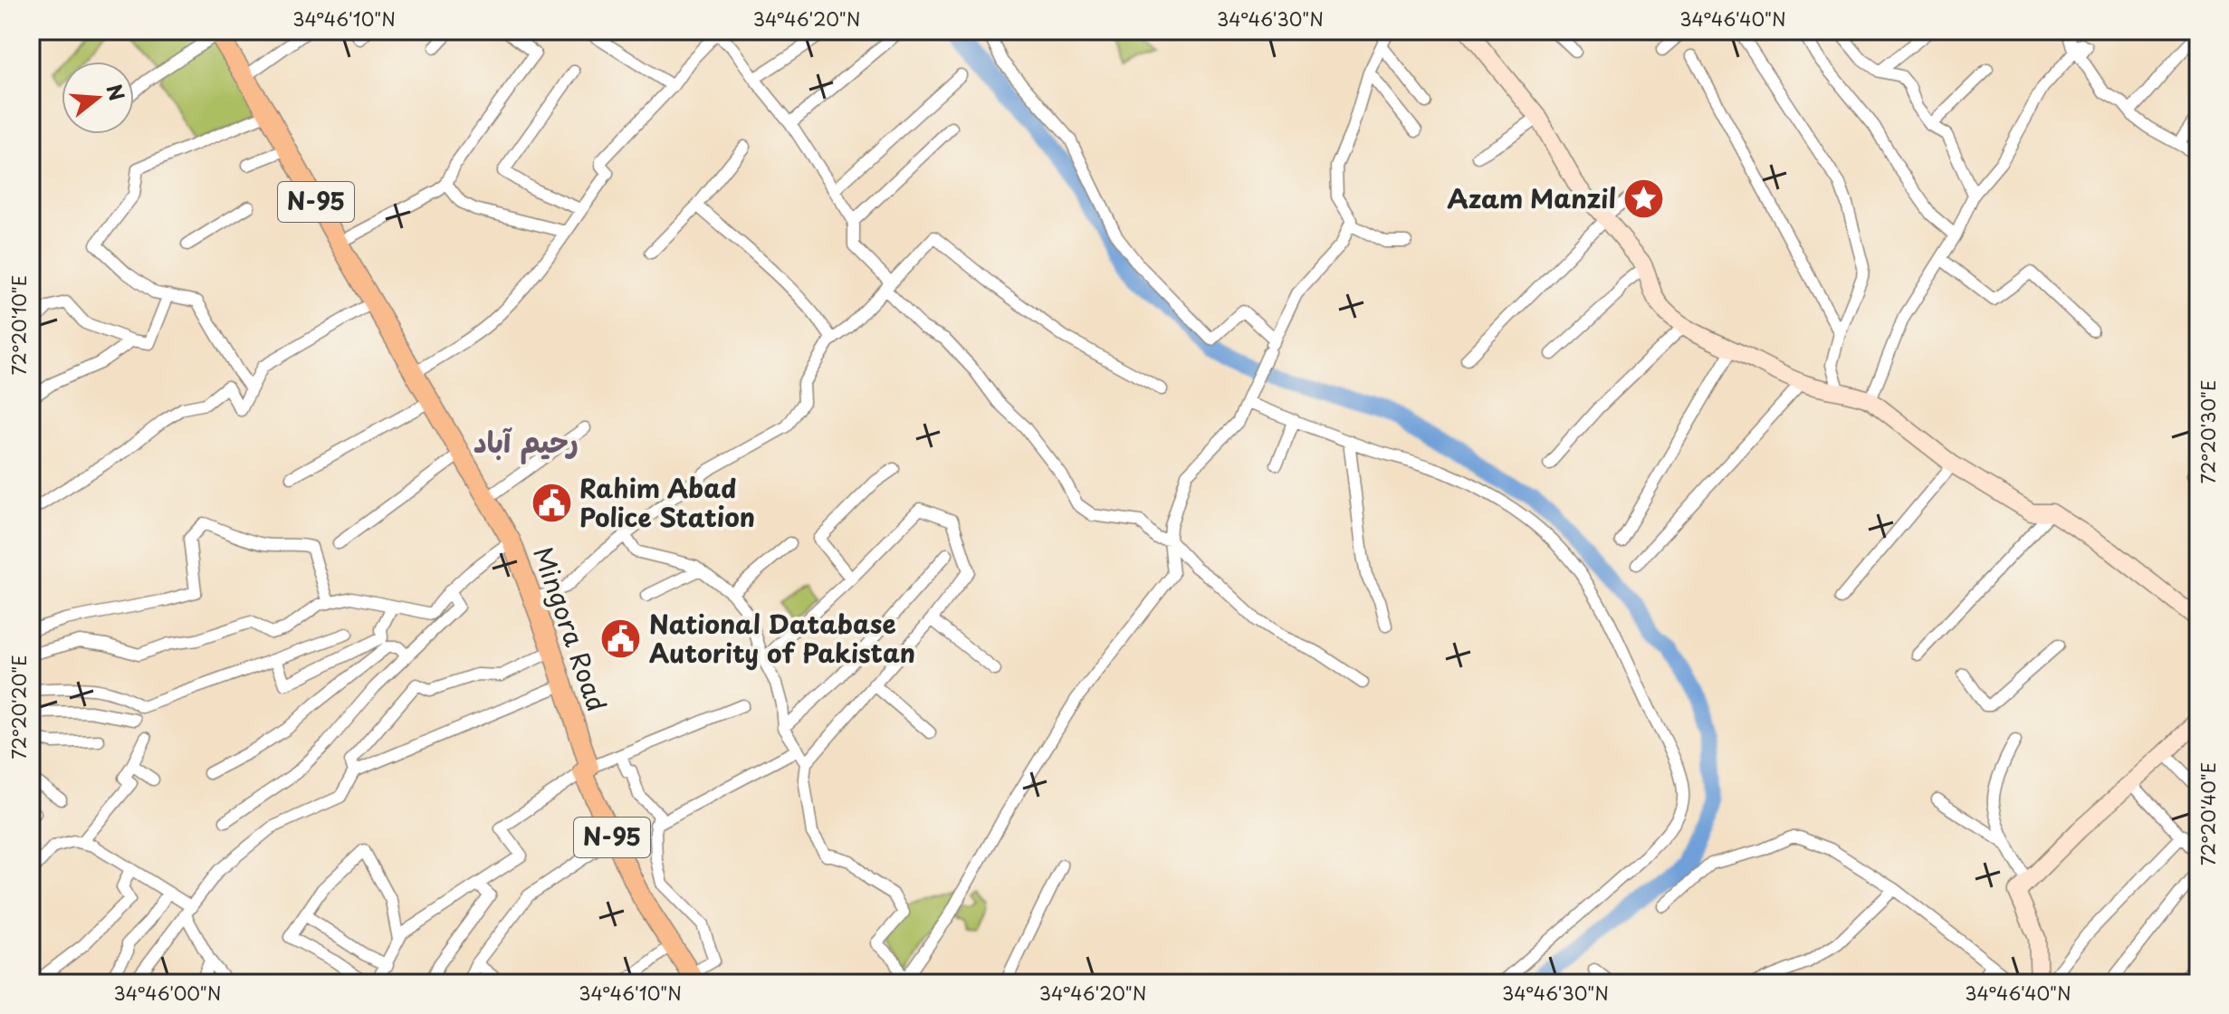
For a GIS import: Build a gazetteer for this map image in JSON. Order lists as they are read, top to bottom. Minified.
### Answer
{"streets":{"main road":["N-95","Mingora Road"]},"districts":["رحیم آباد"],"places":{"place":["Azam Manzil"],"public building":["Rahim Abad Police Station","National Database Autority of Pakistan"]},"north":"right","coordinates":["34°46'10\"N","34°46'20\"N","34°46'30\"N","34°46'40\"N","72°20'10\"E","72°20'30\"E","72°20'20\"E","72°20'40\"E","34°46'00\"N"]}
